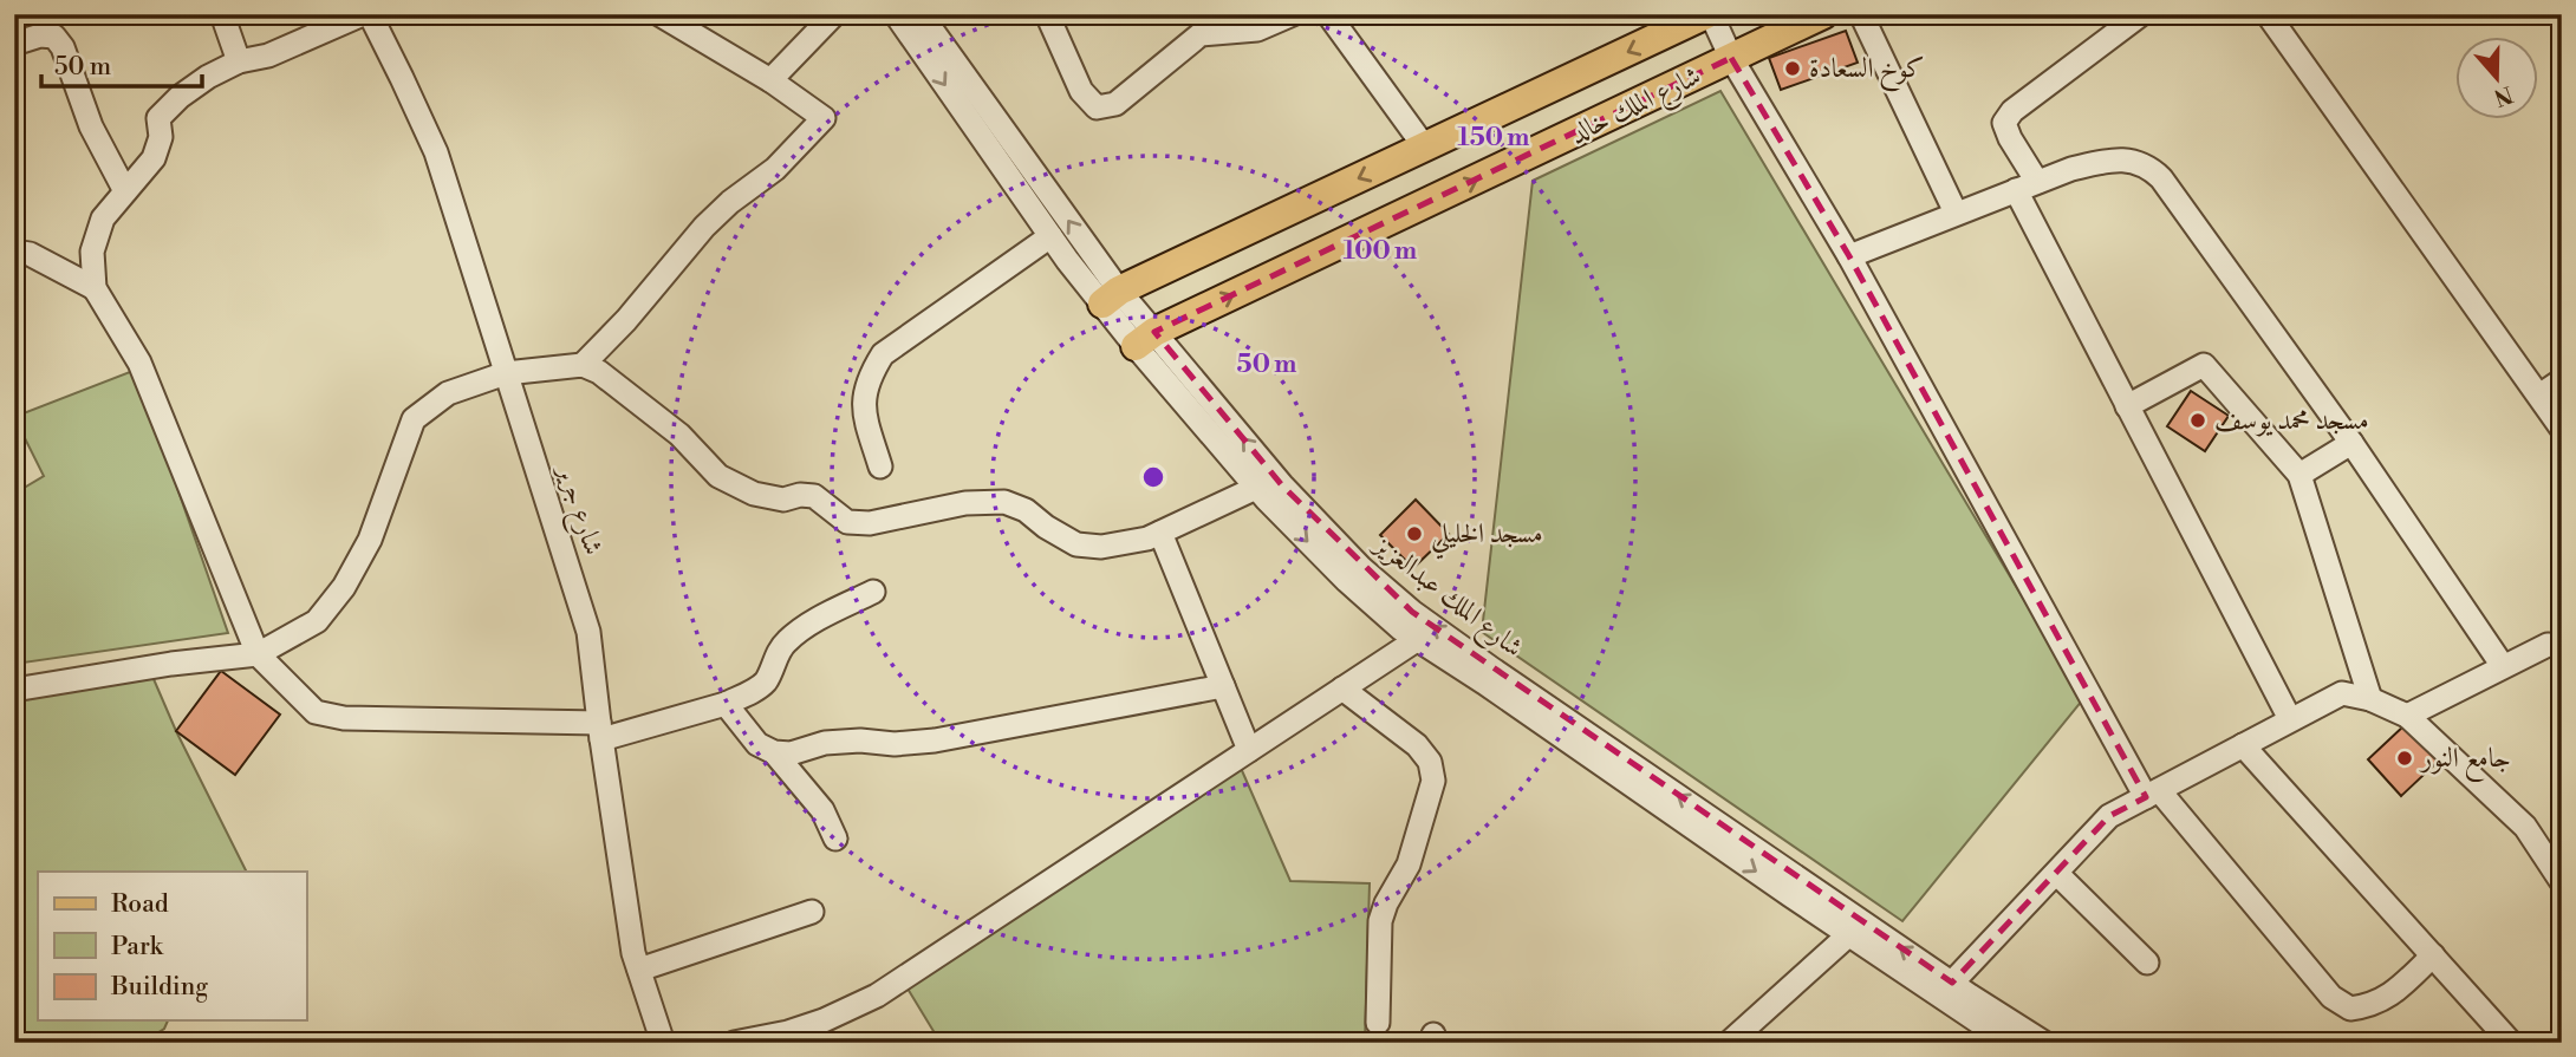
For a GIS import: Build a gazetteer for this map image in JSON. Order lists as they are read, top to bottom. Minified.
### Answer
{"streets":{"main road":["شارع الملك خالد"],"street":["شارع جرير","شارع الملك عبدالعزيز"]},"crossings":[["شارع الملك خالد","شارع الملك عبدالعزيز"]],"places":["كوخ السعادة","مسجد محمد يوسف","مسجد الخليلي","جامع النور"],"legend":["Road","Park","Building"],"scale_bar":"50 m","north":"bottom","rings":["150 m","100 m","50 m"]}
